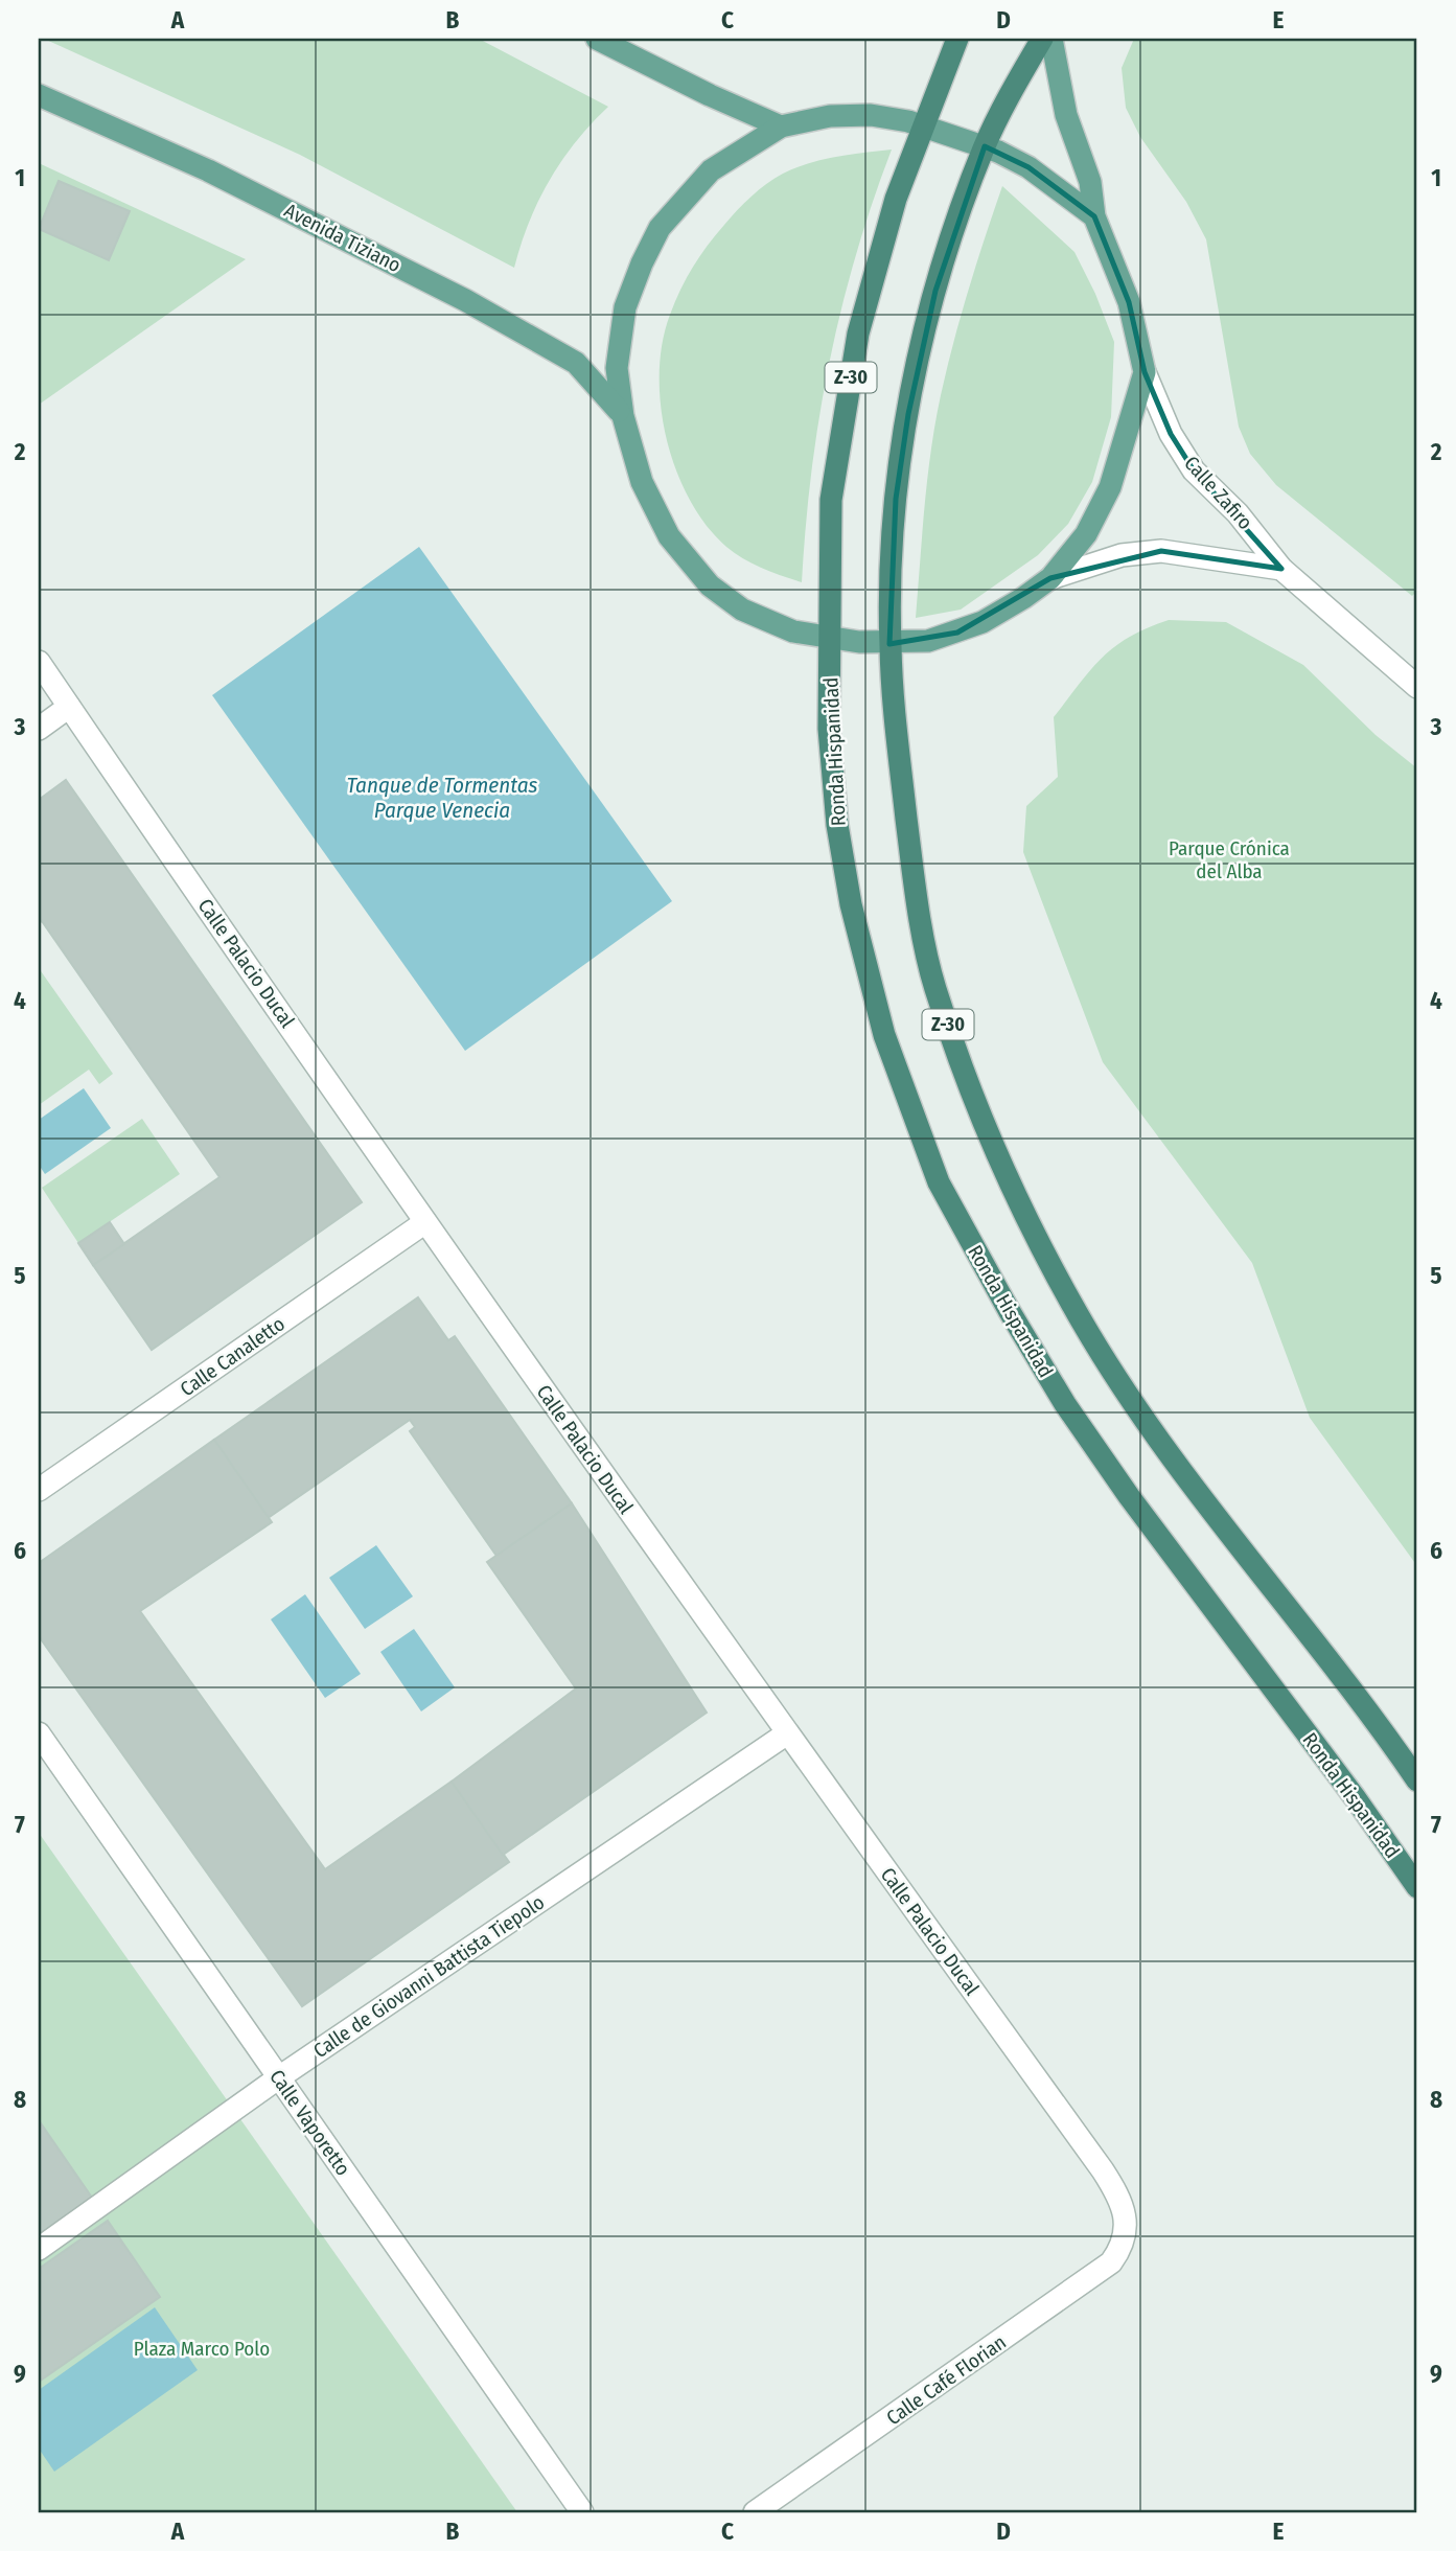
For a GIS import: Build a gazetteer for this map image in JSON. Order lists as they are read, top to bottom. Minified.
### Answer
{"streets":{"highway":["Z-30","Ronda Hispanidad"],"main road":["Avenida Tiziano"],"street":["Calle Zafiro","Calle Palacio Ducal","Calle Canaletto","Calle de Giovanni Battista Tiepolo","Calle Vaporetto","Calle Café Florian"]},"crossings":[["Calle Palacio Ducal","Calle Canaletto"],["Calle Palacio Ducal","Calle de Giovanni Battista Tiepolo"],["Calle Palacio Ducal","Calle Café Florian"],["Calle de Giovanni Battista Tiepolo","Calle Vaporetto"]],"water":["Tanque de Tormentas Parque Venecia"],"parks":["Parque Crónica del Alba","Plaza Marco Polo"],"grid":{"columns":["A","B","C","D","E"],"rows":["1","2","3","4","5","6","7","8","9"]}}
